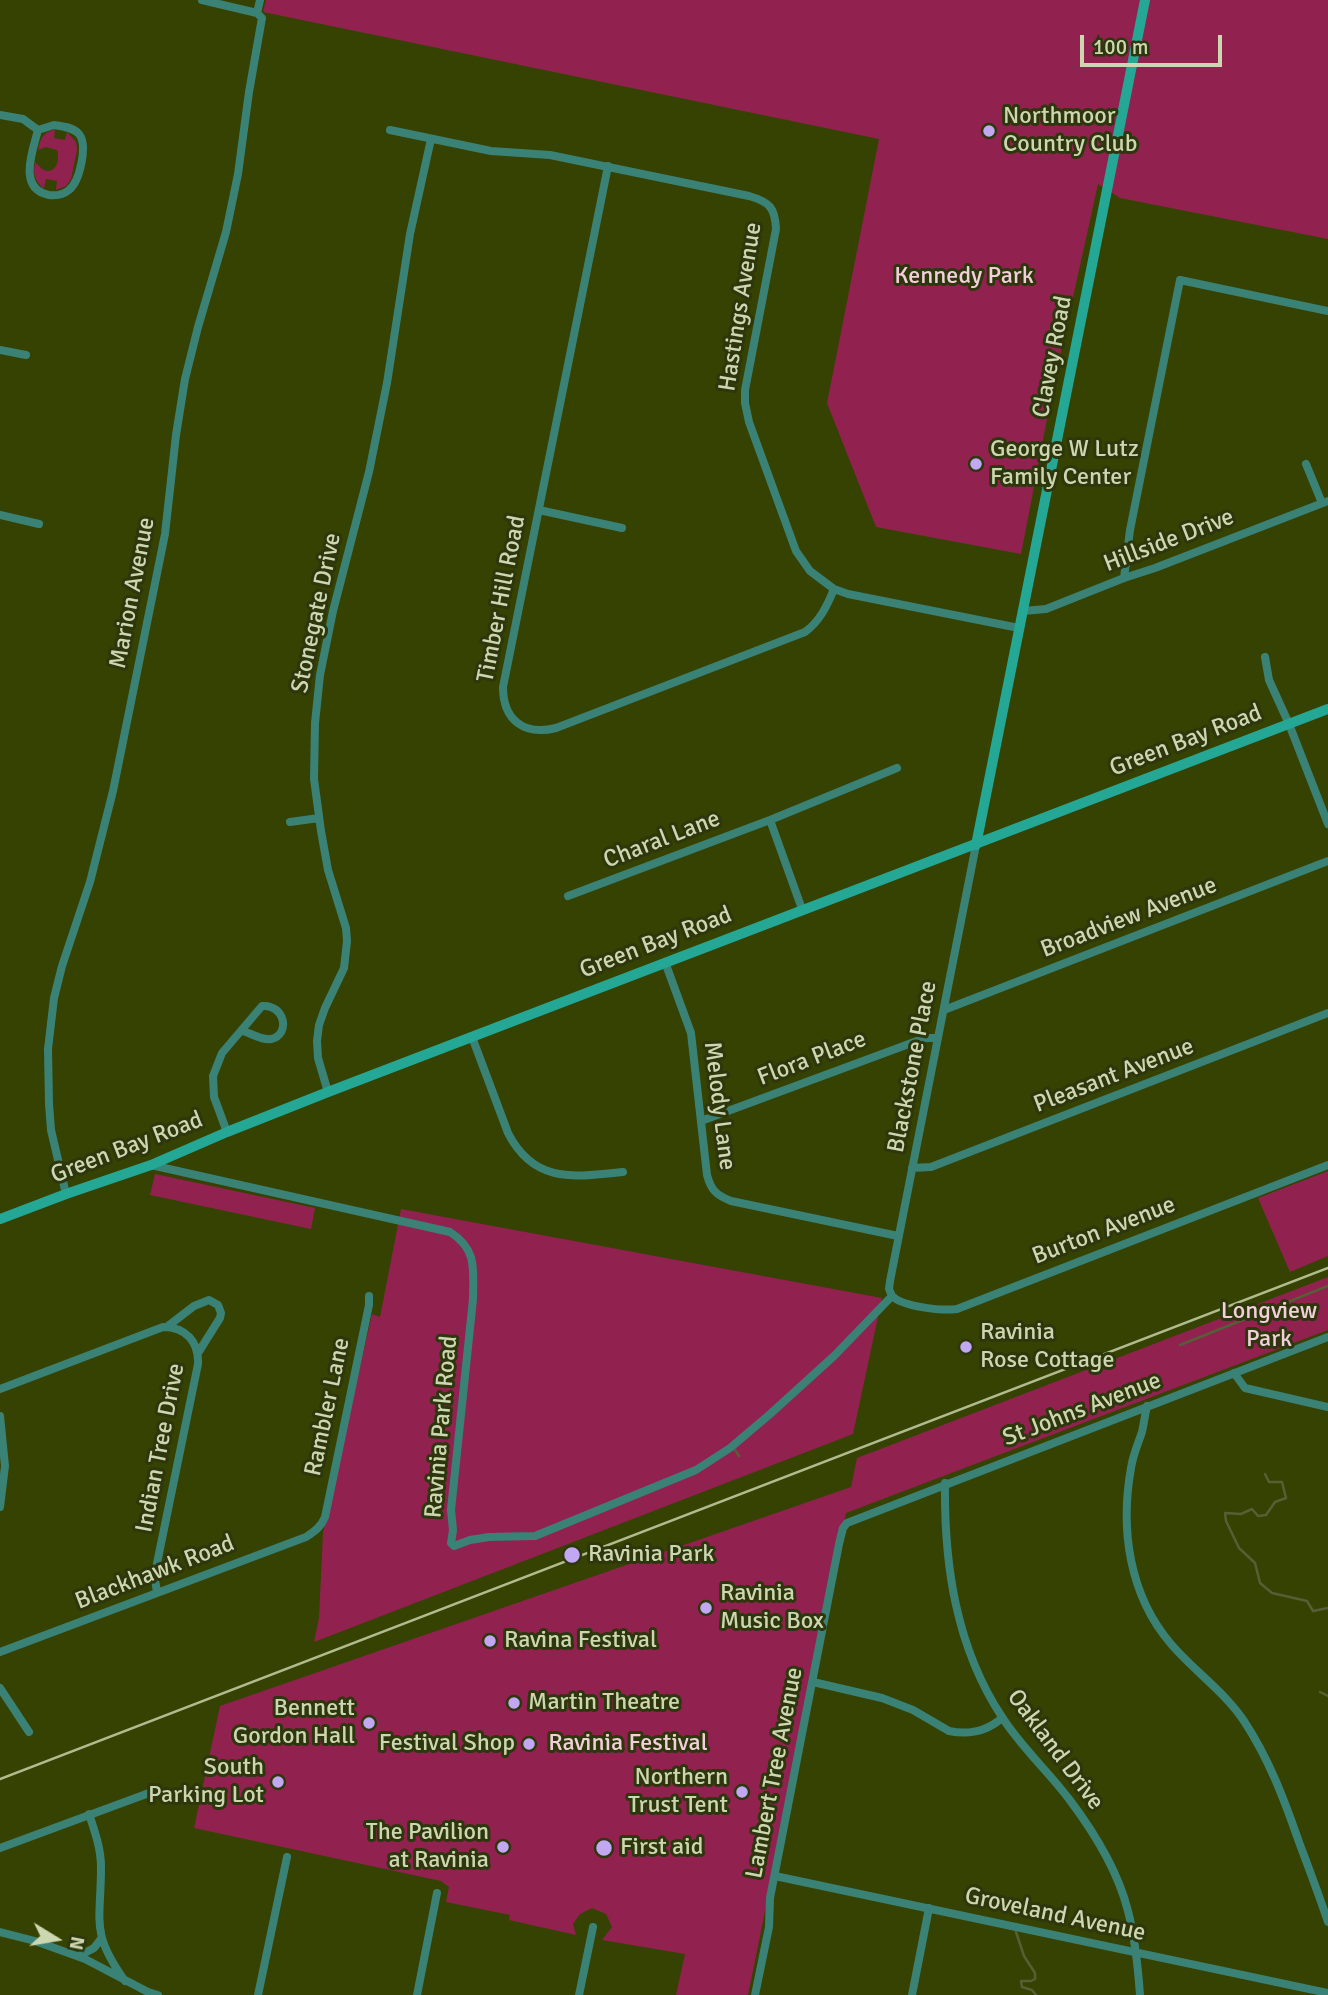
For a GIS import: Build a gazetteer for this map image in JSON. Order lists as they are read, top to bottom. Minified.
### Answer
{"streets":{"main road":["Clavey Road","Green Bay Road"],"street":["Hastings Avenue","Hillside Drive","Marion Avenue","Timber Hill Road","Stonegate Drive","Charal Lane","Broadview Avenue","Flora Place","Blackstone Place","Pleasant Avenue","Melody Lane","Burton Avenue","Rambler Lane","St Johns Avenue","Ravinia Park Road","Indian Tree Drive","Blackhawk Road","Oakland Drive","Lambert Tree Avenue","Groveland Avenue"]},"crossings":[["Hastings Avenue","Clavey Road"],["Hastings Avenue","Timber Hill Road"],["Hastings Avenue","Stonegate Drive"],["Clavey Road","Hillside Drive"],["Clavey Road","Green Bay Road"],["Clavey Road","Blackstone Place"],["Marion Avenue","Green Bay Road"],["Stonegate Drive","Green Bay Road"],["Green Bay Road","Blackstone Place"],["Green Bay Road","Melody Lane"],["Green Bay Road","Ravinia Park Road"],["Broadview Avenue","Blackstone Place"],["Flora Place","Blackstone Place"],["Flora Place","Melody Lane"],["Blackstone Place","Pleasant Avenue"],["Blackstone Place","Melody Lane"],["Blackstone Place","Burton Avenue"],["Blackstone Place","Ravinia Park Road"],["Burton Avenue","Ravinia Park Road"],["Rambler Lane","Blackhawk Road"],["St Johns Avenue","Oakland Drive"],["St Johns Avenue","Lambert Tree Avenue"],["Indian Tree Drive","Blackhawk Road"],["Oakland Drive","Groveland Avenue"],["Lambert Tree Avenue","Groveland Avenue"]],"parks":["Kennedy Park","Longview Park","Ravinia Festival"],"places":["Northmoor Country Club","George W Lutz Family Center","Ravinia Rose Cottage","Ravinia Park","Ravinia Music Box","Ravina Festival","Martin Theatre","Bennett Gordon Hall","Festival Shop","South Parking Lot","Northern Trust Tent","The Pavilion at Ravinia","First aid"],"scale_bar":"100 m","north":"right"}
